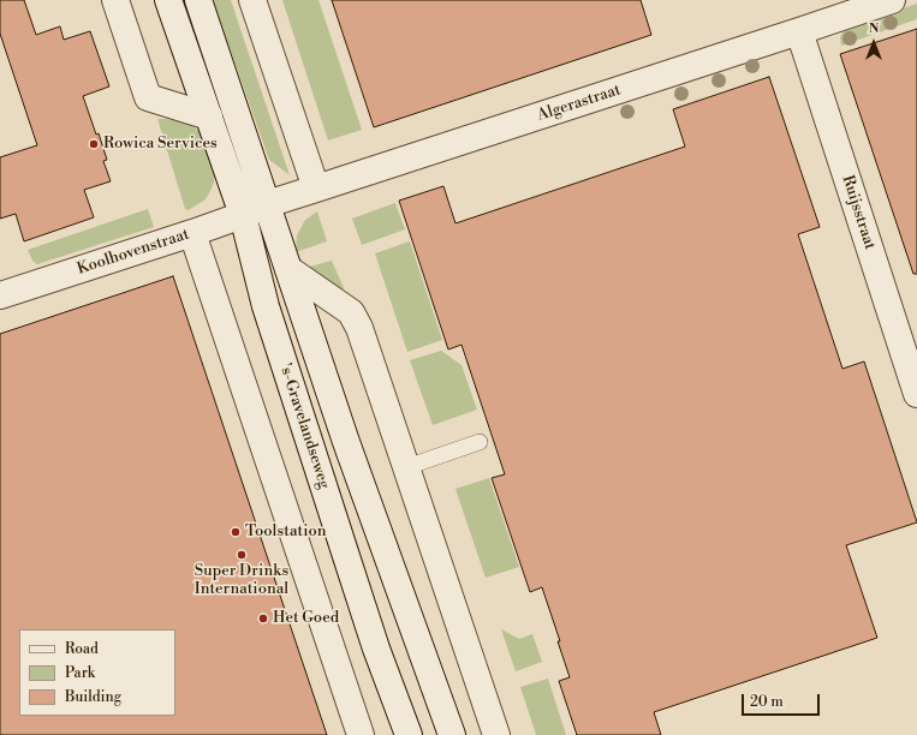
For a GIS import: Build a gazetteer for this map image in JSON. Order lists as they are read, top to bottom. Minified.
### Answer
{"streets":{"street":["Algerastraat","Ruijsstraat","Koolhovenstraat","'s-Gravelandseweg"]},"crossings":[["Algerastraat","Ruijsstraat"],["Algerastraat","Koolhovenstraat"],["Koolhovenstraat","'s-Gravelandseweg"]],"places":["Rowica Services","Toolstation","Super Drinks International","Het Goed"],"legend":["Road","Park","Building"],"scale_bar":"20 m","north":"top"}
